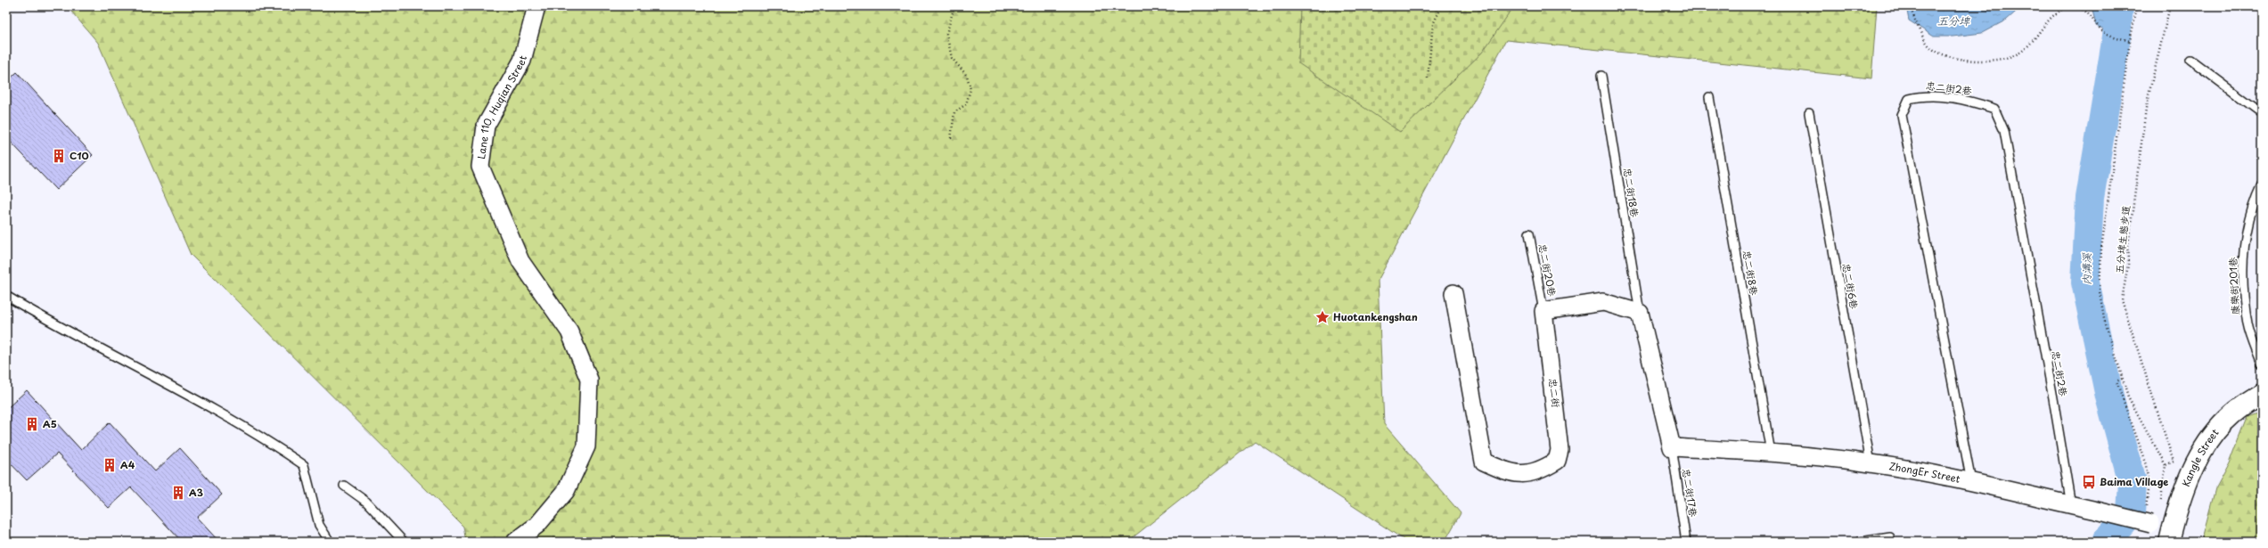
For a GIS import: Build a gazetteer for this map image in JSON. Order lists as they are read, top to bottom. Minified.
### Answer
{"streets":{"street":["Lane 110, Huqian Street","忠二街","Kangle Street","ZhongEr Street"],"lane":["忠二街2巷","忠二街18巷","忠二街20巷","忠二街8巷","忠二街6巷","康樂街201巷","忠二街17巷"],"path":["五分埤生態步道"]},"crossings":[["忠二街2巷","ZhongEr Street"],["五分埤生態步道","Kangle Street"],["五分埤生態步道","ZhongEr Street"],["忠二街20巷","忠二街"],["忠二街8巷","ZhongEr Street"],["忠二街6巷","ZhongEr Street"],["Kangle Street","ZhongEr Street"],["ZhongEr Street","忠二街17巷"]],"water":["五分埤","內溝溪"],"places":{"building":["C10","A5","A4","A3"],"place":["Huotankengshan"],"bus stop":["Baima Village"]}}
